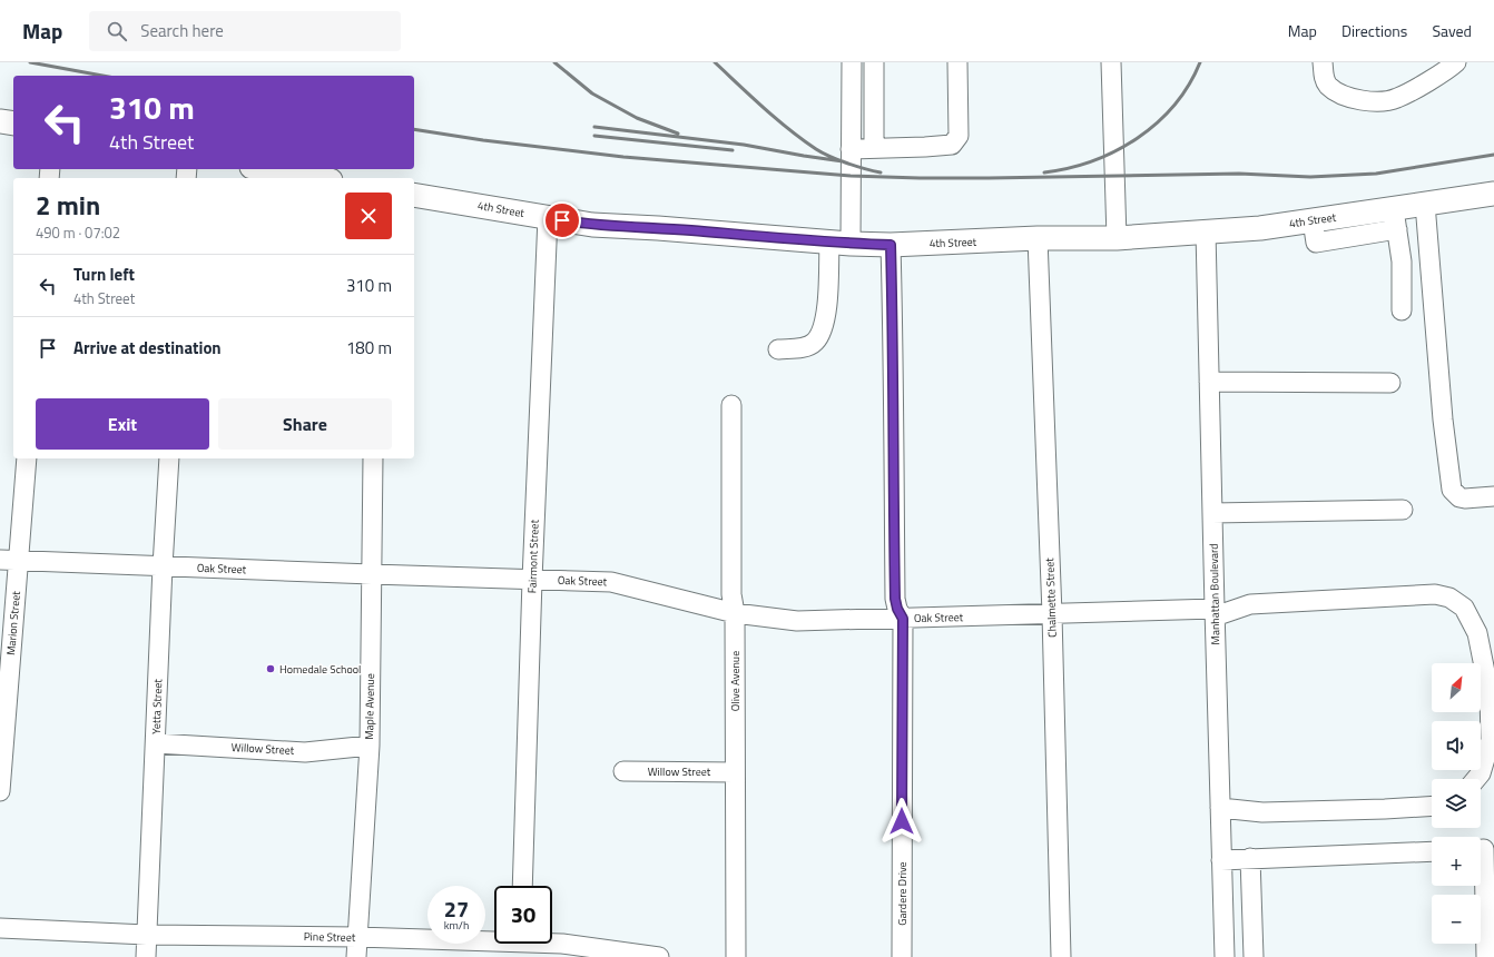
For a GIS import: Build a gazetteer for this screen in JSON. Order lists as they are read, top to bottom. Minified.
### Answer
{"streets":{"main road":["4th Street"],"street":["Fairmont Street","Oak Street","Manhattan Boulevard","Chalmette Street","Marion Street","Olive Avenue","Yetta Street","Maple Avenue","Willow Street","Gardere Drive","Pine Street"]},"crossings":[["4th Street","Fairmont Street"],["4th Street","Manhattan Boulevard"],["4th Street","Chalmette Street"],["4th Street","Gardere Drive"],["Fairmont Street","Oak Street"],["Oak Street","Manhattan Boulevard"],["Oak Street","Chalmette Street"],["Oak Street","Marion Street"],["Oak Street","Olive Avenue"],["Oak Street","Yetta Street"],["Oak Street","Maple Avenue"],["Oak Street","Gardere Drive"],["Olive Avenue","Willow Street"],["Yetta Street","Willow Street"],["Yetta Street","Pine Street"],["Maple Avenue","Willow Street"],["Maple Avenue","Pine Street"]],"places":["Homedale School"],"north":"top right","page":{"header":"Map","search":"Search here","nav":["Map","Directions","Saved"],"turn":["310 m","4th Street"],"heading":["2 min","490 m · 07:02"],"list":[{"name":"Turn left","note":"4th Street","value":"310 m"},{"name":"Arrive at destination","value":"180 m"}],"buttons":["Exit","Share"],"map_buttons":["+","−"],"speed":"27 km/h","limit":"30"}}
